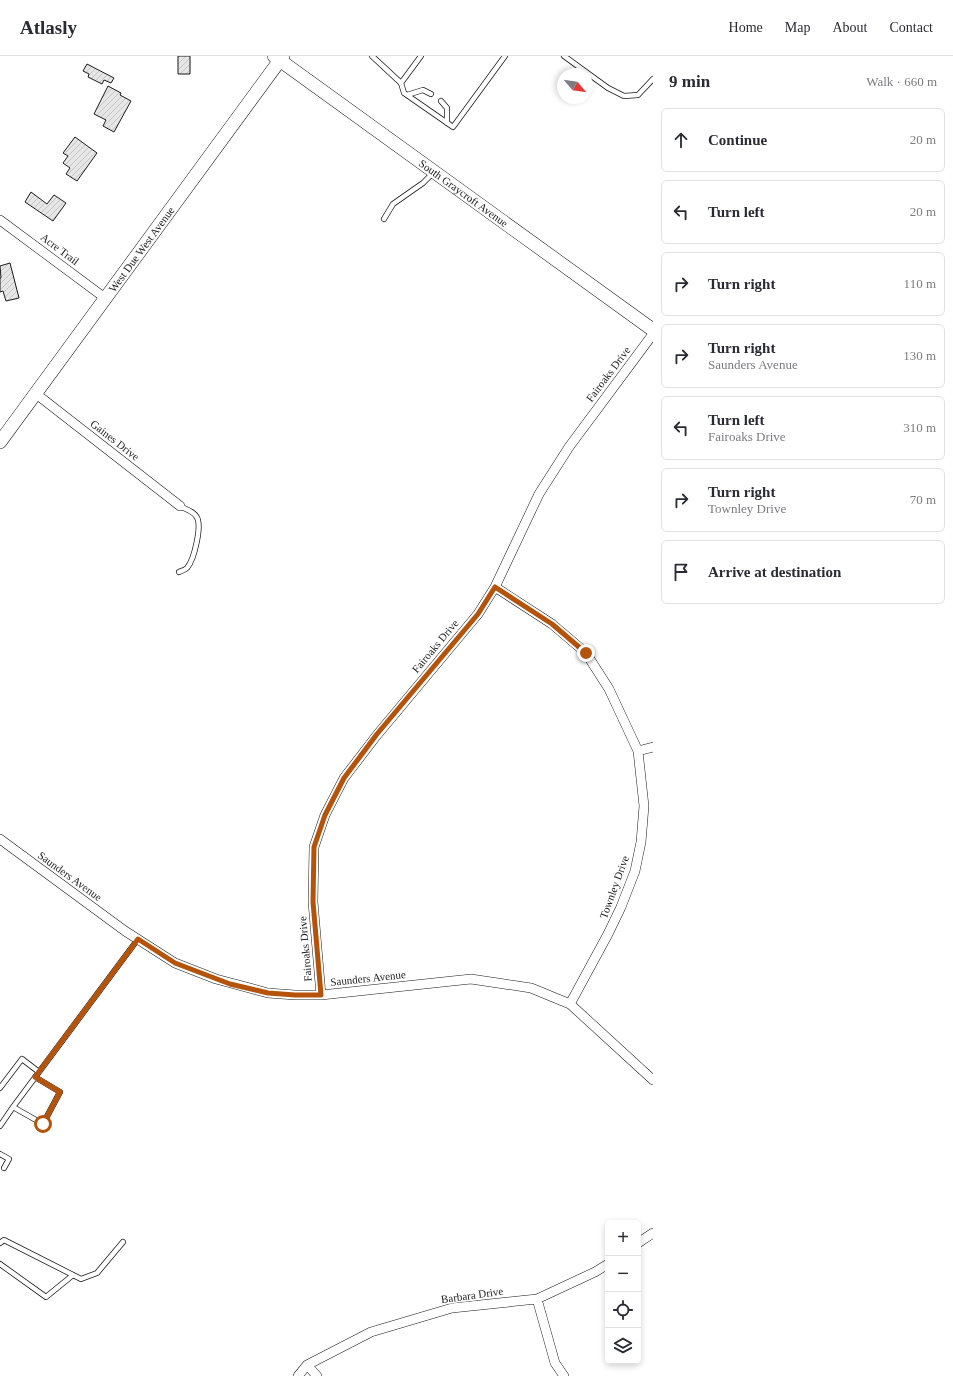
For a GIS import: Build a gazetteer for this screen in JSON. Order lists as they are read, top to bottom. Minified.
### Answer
{"streets":{"main road":["South Graycroft Avenue","West Due West Avenue"],"street":["Acre Trail","Fairoaks Drive","Gaines Drive","Saunders Avenue","Townley Drive","Barbara Drive"]},"crossings":[["South Graycroft Avenue","West Due West Avenue"],["Acre Trail","West Due West Avenue"],["West Due West Avenue","Gaines Drive"],["Fairoaks Drive","Saunders Avenue"],["Fairoaks Drive","Townley Drive"],["Saunders Avenue","Townley Drive"]],"north":"bottom right","page":{"header":"Atlasly","nav":["Home","Map","About","Contact"],"heading":["9 min","Walk · 660 m"],"list":[["Continue","20 m"],["Turn left","20 m"],["Turn right","110 m"],["Turn right","Saunders Avenue","130 m"],["Turn left","Fairoaks Drive","310 m"],["Turn right","Townley Drive","70 m"],"Arrive at destination"],"map_buttons":["+","−"]}}
